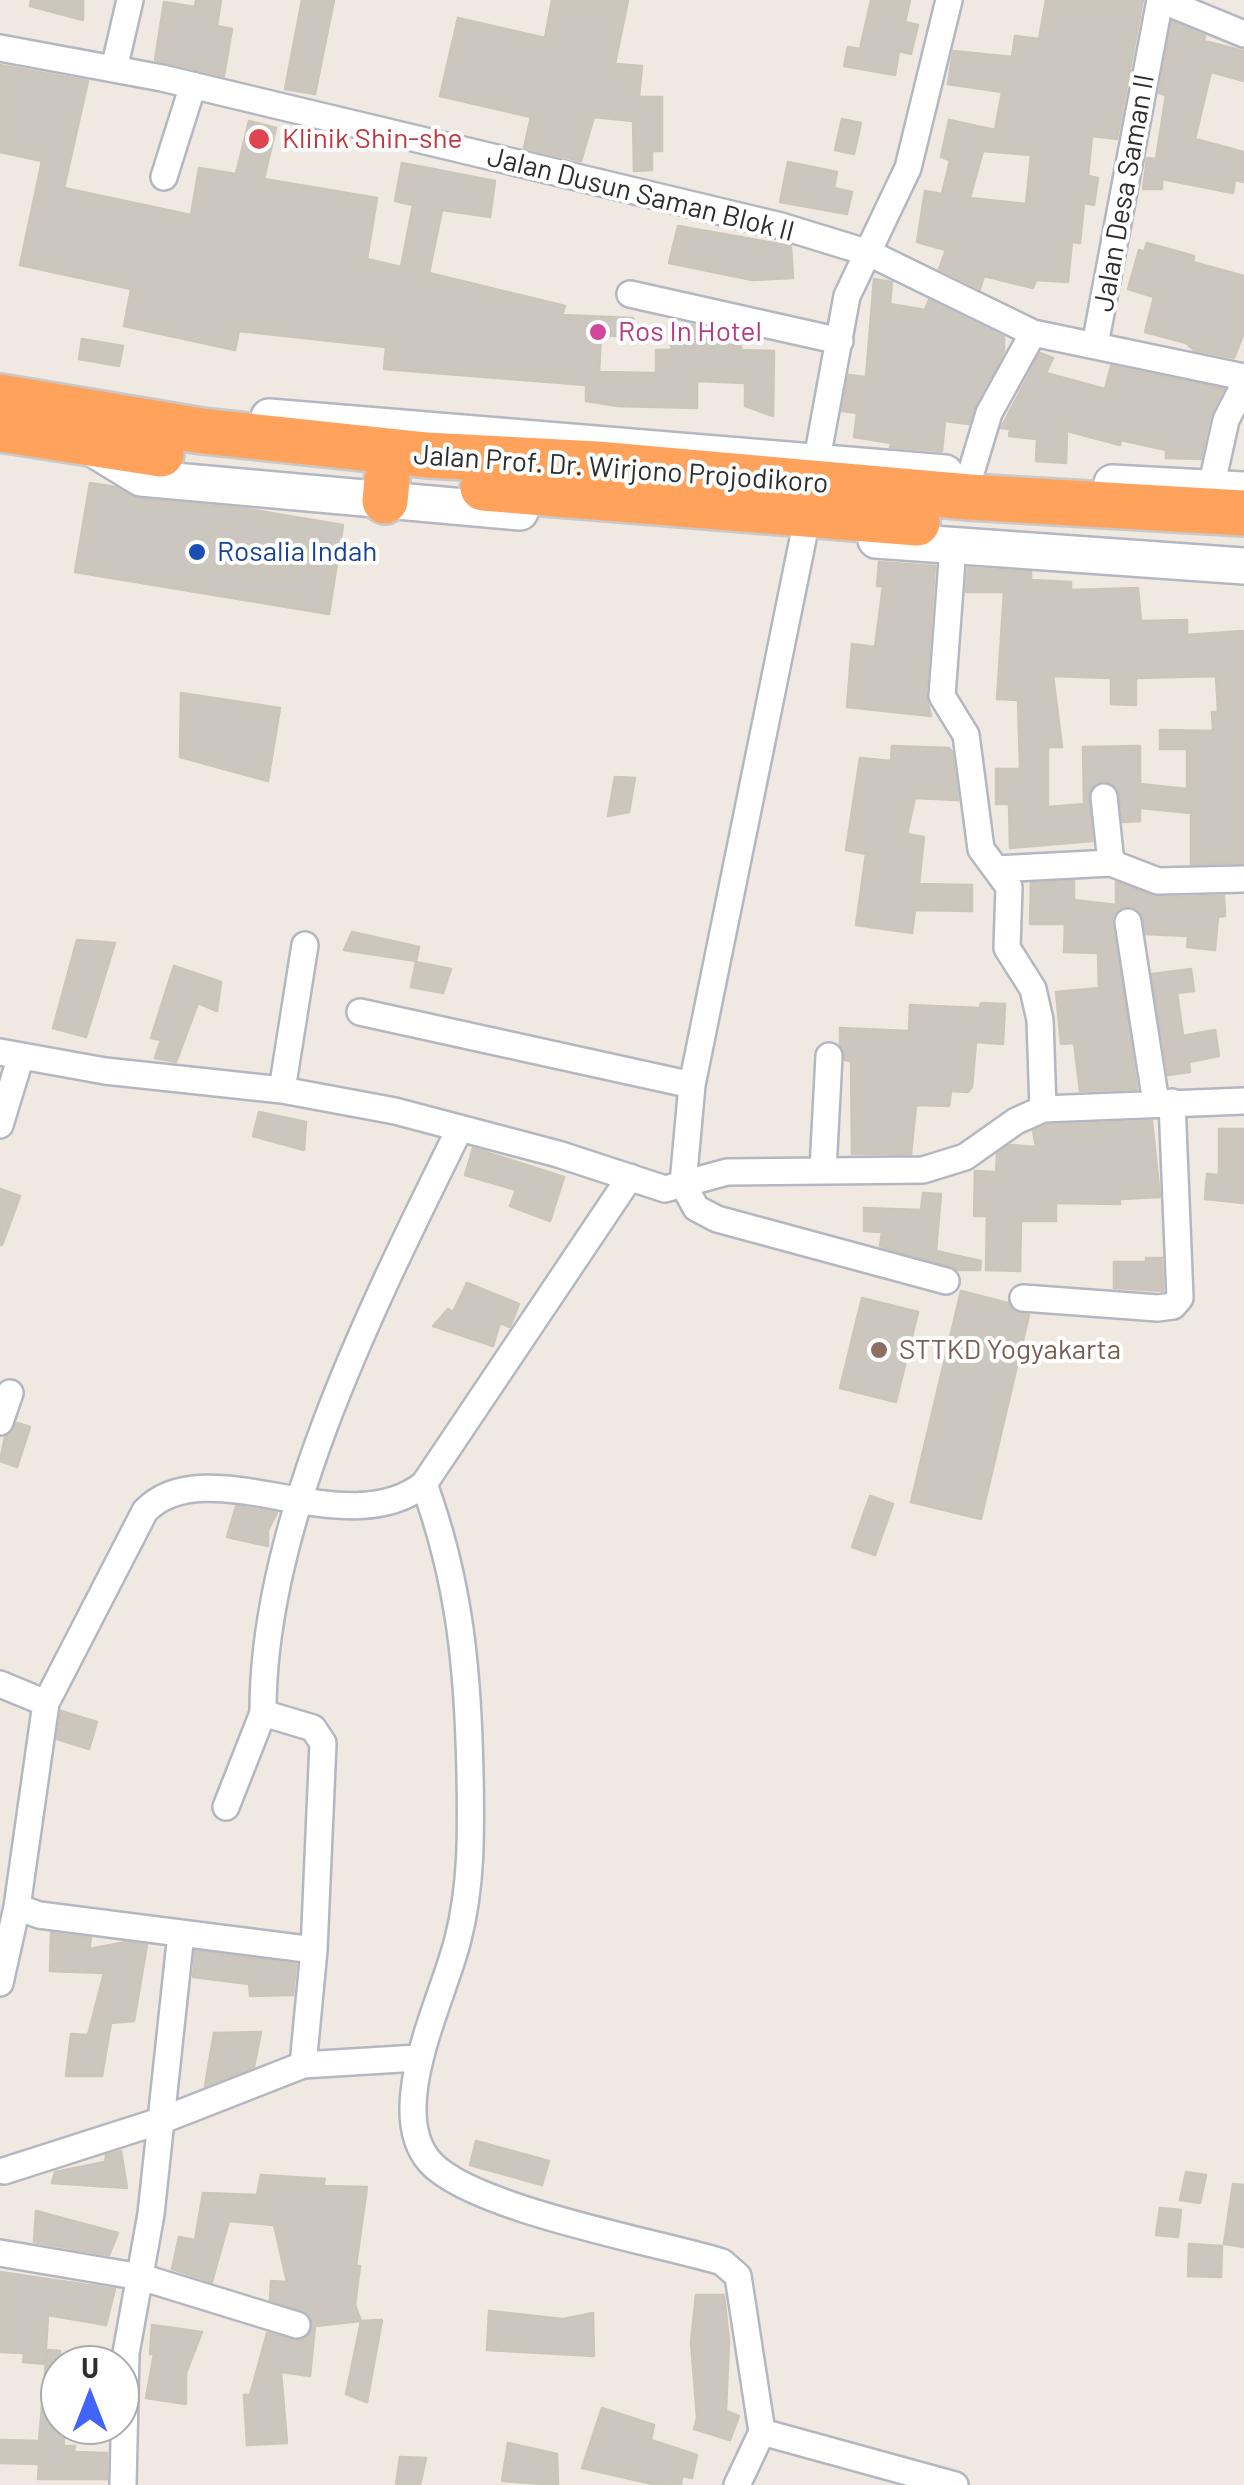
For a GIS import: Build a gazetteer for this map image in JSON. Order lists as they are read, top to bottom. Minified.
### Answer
{"streets":{"highway":["Jalan Prof. Dr. Wirjono Projodikoro"],"street":["Jalan Desa Saman II","Jalan Dusun Saman Blok II"]},"crossings":[["Jalan Desa Saman II","Jalan Dusun Saman Blok II"]],"places":["Klinik Shin-she","Ros In Hotel","Rosalia Indah","STTKD Yogyakarta"],"north":"top"}
